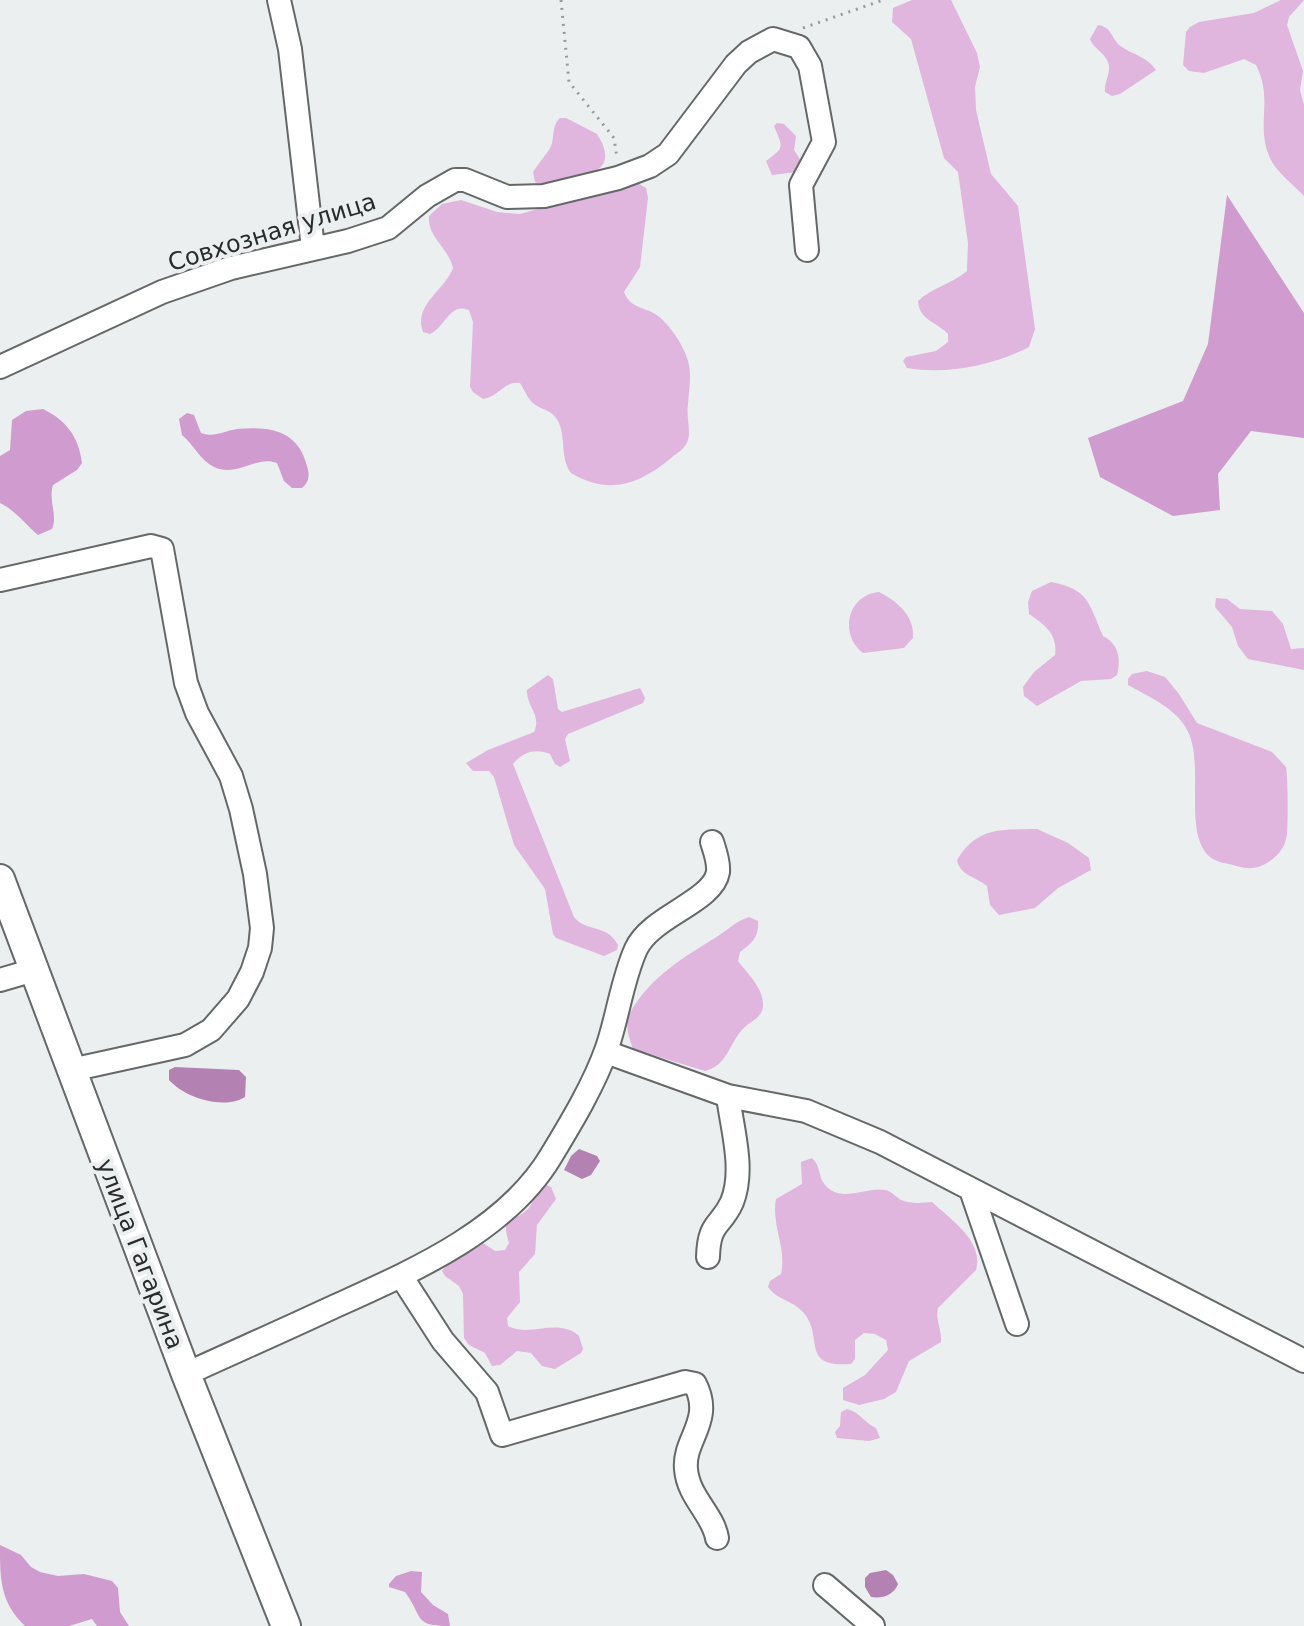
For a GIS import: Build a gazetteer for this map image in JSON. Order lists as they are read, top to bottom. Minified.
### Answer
{"streets":{"main road":["улица Гагарина"],"street":["Совхозная улица"]}}
